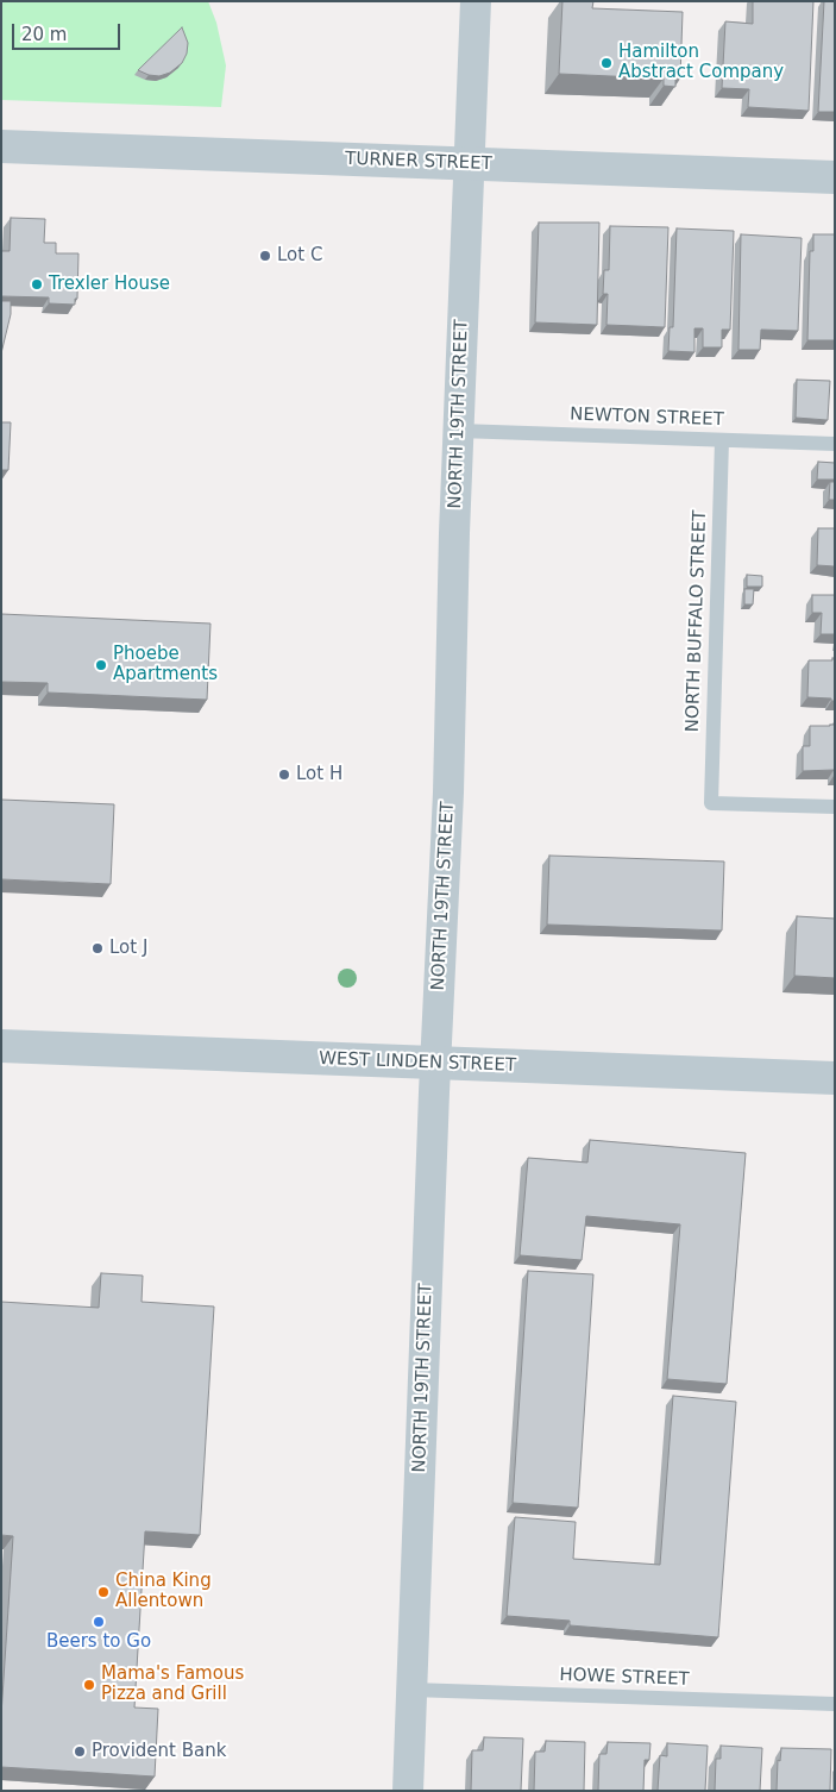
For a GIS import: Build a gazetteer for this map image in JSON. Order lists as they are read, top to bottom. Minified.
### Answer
{"streets":{"street":["TURNER STREET","NORTH 19TH STREET","WEST LINDEN STREET"],"lane":["NEWTON STREET","NORTH BUFFALO STREET","HOWE STREET"]},"crossings":[["TURNER STREET","NORTH 19TH STREET"],["NORTH 19TH STREET","NEWTON STREET"],["NORTH 19TH STREET","WEST LINDEN STREET"],["NORTH 19TH STREET","HOWE STREET"],["NEWTON STREET","NORTH BUFFALO STREET"]],"places":["Hamilton Abstract Company","Lot C","Trexler House","Phoebe Apartments","Lot H","Lot J","China King Allentown","Beers to Go","Mama's Famous Pizza and Grill","Provident Bank"],"scale_bar":"20 m"}
